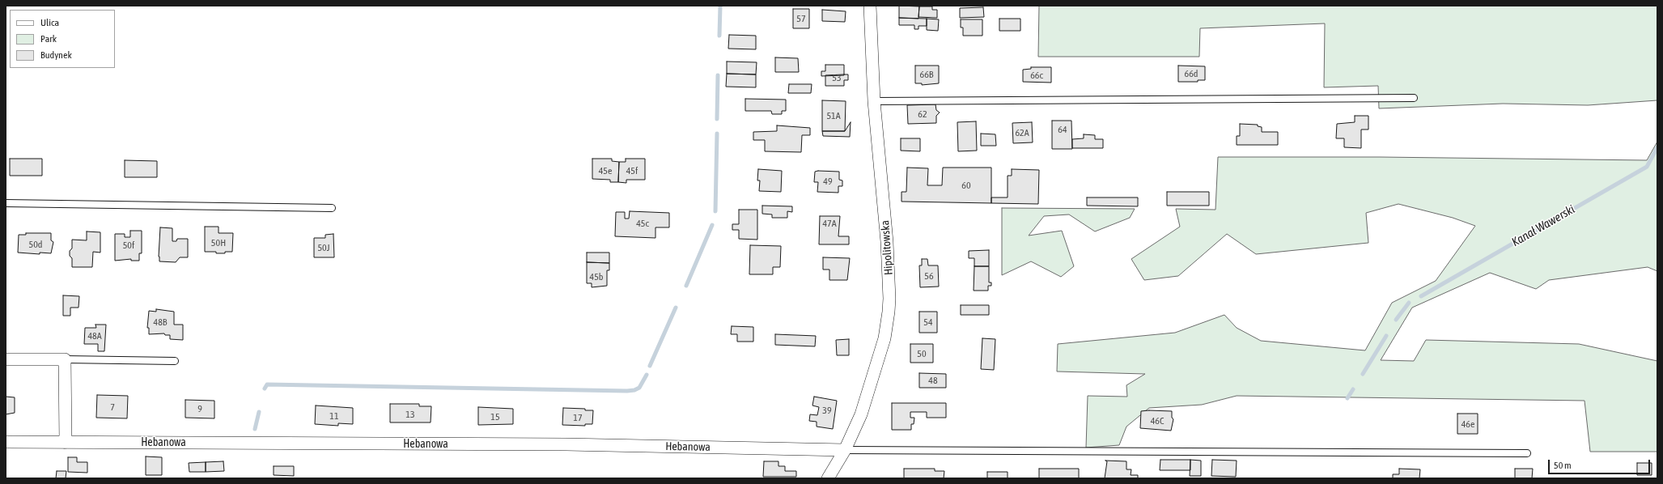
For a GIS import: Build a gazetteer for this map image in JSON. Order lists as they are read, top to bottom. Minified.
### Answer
{"streets":{"street":["Hipolitowska","Hebanowa"]},"crossings":[["Hipolitowska","Hebanowa"]],"water":["Kanał Wawerski"],"house_numbers":["57","66d","66B","66c","53","62","51A","64","62A","45e","45f","49","60","45c","47A","50H","50d","50f","50J","56","45b","48B","54","48A","50","48","7","9","39","13","11","15","17","46C","46e"],"legend":["Ulica","Park","Budynek"],"scale_bar":"50 m"}
